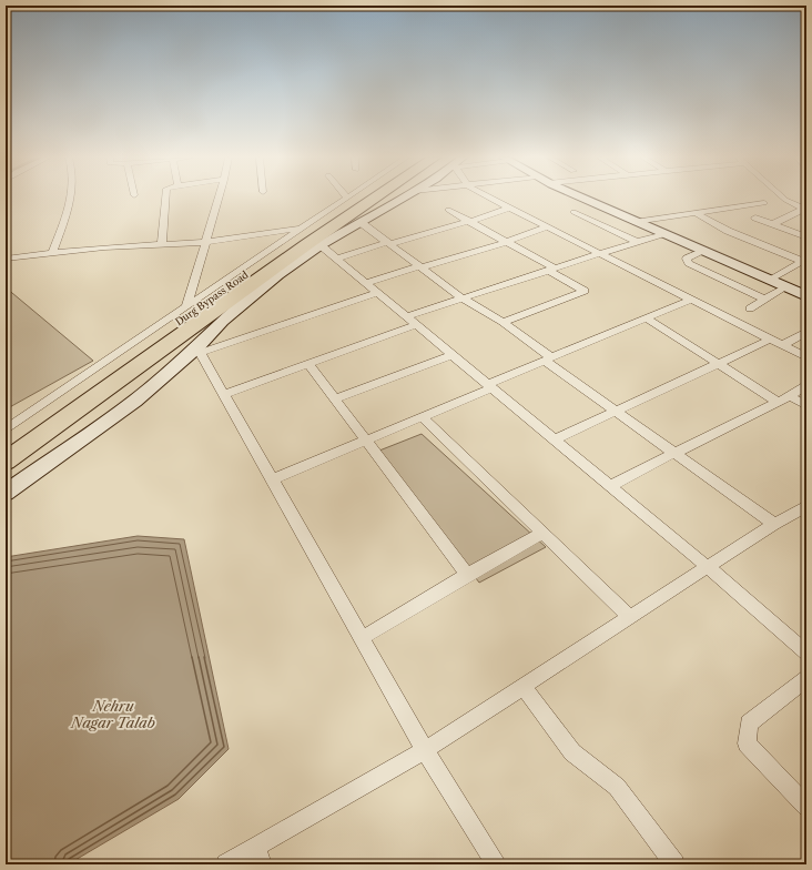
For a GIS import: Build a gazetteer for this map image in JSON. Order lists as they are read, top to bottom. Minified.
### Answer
{"streets":{"highway":["Durg Bypass Road"]},"water":["Nehru Nagar Talab"]}
